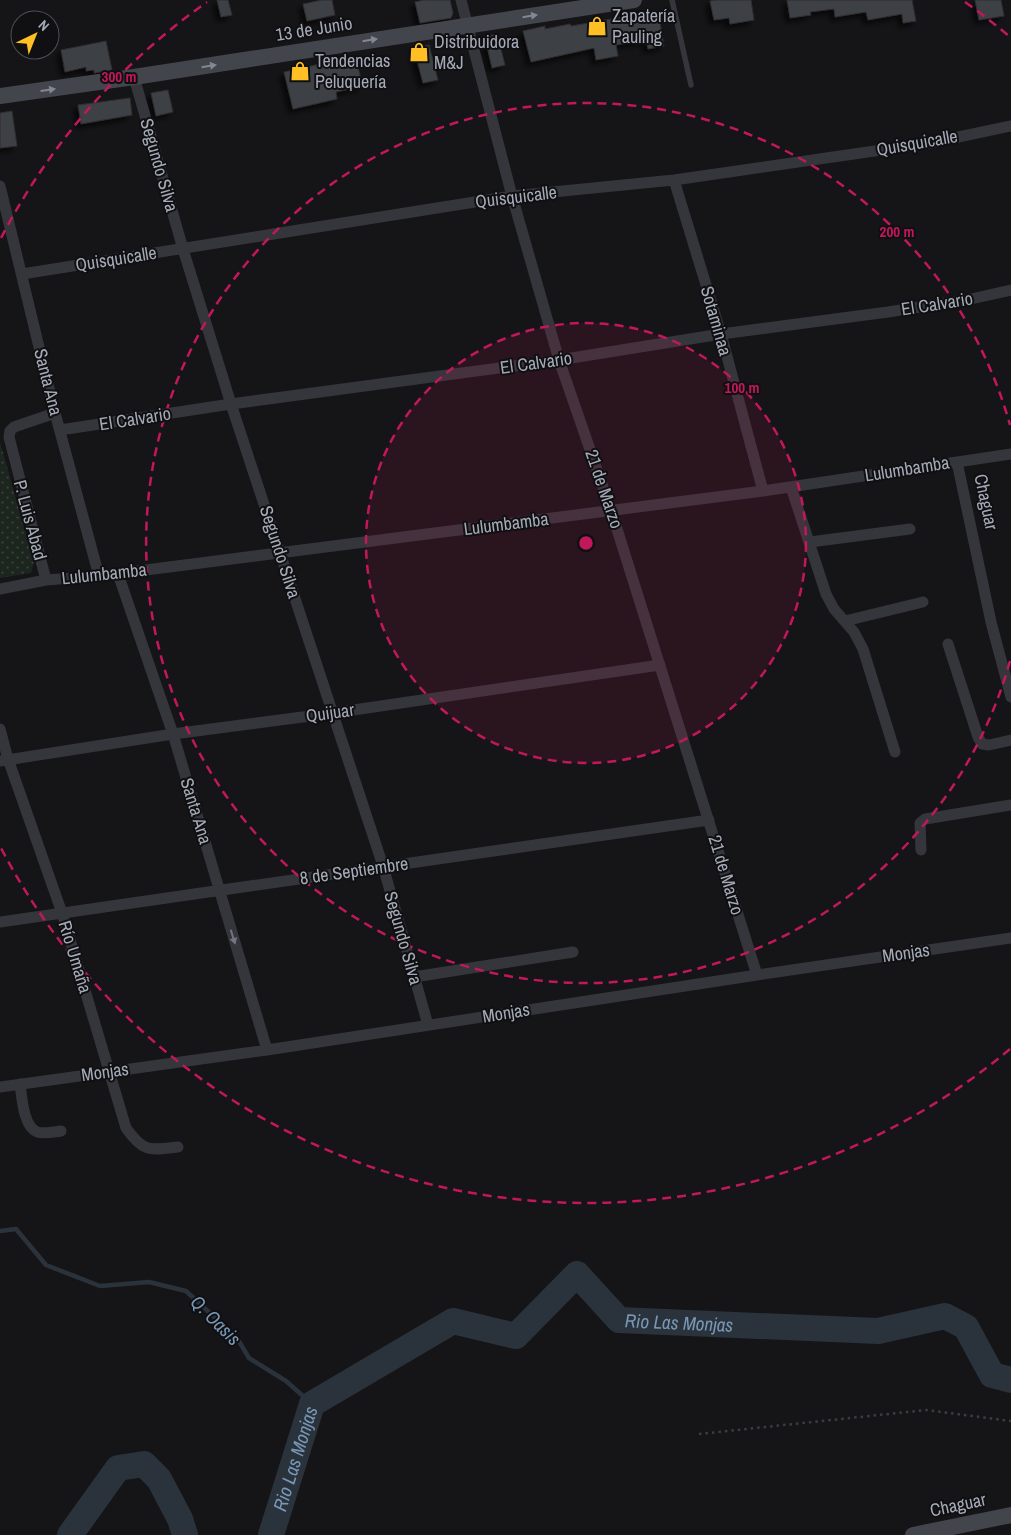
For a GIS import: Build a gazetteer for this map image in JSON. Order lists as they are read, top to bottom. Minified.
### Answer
{"streets":{"main road":["13 de Junio","Chaguar"],"street":["Quisquicalle","Segundo Silva","El Calvario","Sotaminaa","Santa Ana","Lulumbamba","21 de Marzo","P. Luis Abad","Quijuar","8 de Septiembre","Monjas","Río Umaña"]},"crossings":[["13 de Junio","Segundo Silva"],["13 de Junio","21 de Marzo"],["Quisquicalle","Segundo Silva"],["Quisquicalle","Sotaminaa"],["Quisquicalle","Santa Ana"],["Quisquicalle","21 de Marzo"],["Segundo Silva","El Calvario"],["Segundo Silva","Lulumbamba"],["Segundo Silva","Quijuar"],["Segundo Silva","8 de Septiembre"],["Segundo Silva","Monjas"],["El Calvario","Sotaminaa"],["El Calvario","Santa Ana"],["El Calvario","21 de Marzo"],["Sotaminaa","Lulumbamba"],["Santa Ana","Lulumbamba"],["Santa Ana","P. Luis Abad"],["Santa Ana","Quijuar"],["Santa Ana","8 de Septiembre"],["Santa Ana","Monjas"],["Lulumbamba","21 de Marzo"],["Lulumbamba","Chaguar"],["Lulumbamba","P. Luis Abad"],["21 de Marzo","Quijuar"],["21 de Marzo","8 de Septiembre"],["21 de Marzo","Monjas"],["Quijuar","Río Umaña"],["8 de Septiembre","Río Umaña"],["Monjas","Río Umaña"]],"one_way":["13 de Junio"],"water":["Q. Oasis","Rio Las Monjas"],"places":{"shop":["Zapatería Pauling","Distribuidora M&J","Tendencias Peluquería"]},"north":"top right","rings":["300 m","200 m","100 m"]}
